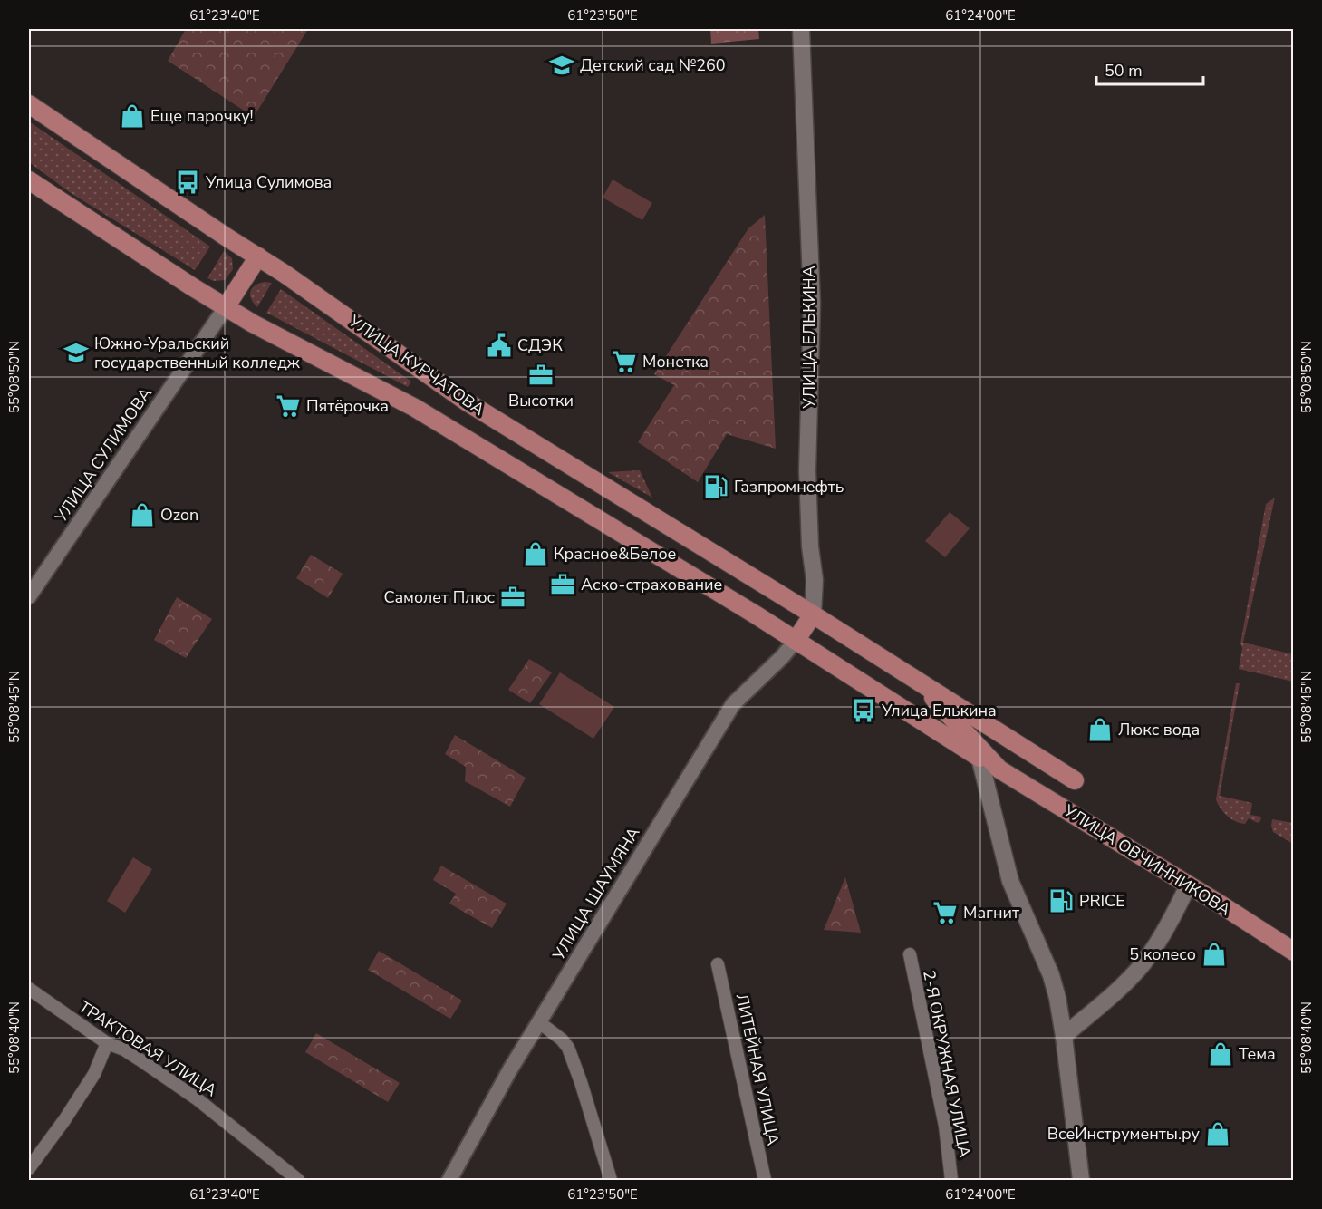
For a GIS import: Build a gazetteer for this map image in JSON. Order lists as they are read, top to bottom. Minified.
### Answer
{"streets":{"main road":["УЛИЦА ЕЛЬКИНА","УЛИЦА КУРЧАТОВА","УЛИЦА ОВЧИННИКОВА"],"street":["УЛИЦА СУЛИМОВА","УЛИЦА ШАУМЯНА","ТРАКТОВАЯ УЛИЦА","2-Я ОКРУЖНАЯ УЛИЦА","ЛИТЕЙНАЯ УЛИЦА"]},"crossings":[["УЛИЦА ЕЛЬКИНА","УЛИЦА КУРЧАТОВА"],["УЛИЦА ЕЛЬКИНА","УЛИЦА ОВЧИННИКОВА"],["УЛИЦА КУРЧАТОВА","УЛИЦА СУЛИМОВА"],["УЛИЦА КУРЧАТОВА","УЛИЦА ОВЧИННИКОВА"],["УЛИЦА КУРЧАТОВА","УЛИЦА ШАУМЯНА"]],"places":{"school or university":["Детский сад №260","Южно-Уральский государственный колледж"],"shop":["Еще парочку!","Ozon","Красное&Белое","Люкс вода","5 колесо","Тема","ВсеИнструменты.ру"],"bus stop":["Улица Сулимова","Улица Елькина"],"public building":["СДЭК"],"supermarket":["Монетка","Пятёрочка","Магнит"],"office":["Высотки","Аско-страхование","Самолет Плюс"],"fuel station":["Газпромнефть","PRICE"]},"scale_bar":"50 m","coordinates":["61°23'40\"E","61°23'50\"E","61°24'00\"E","55°08'50\"N","55°08'45\"N","55°08'40\"N"]}
